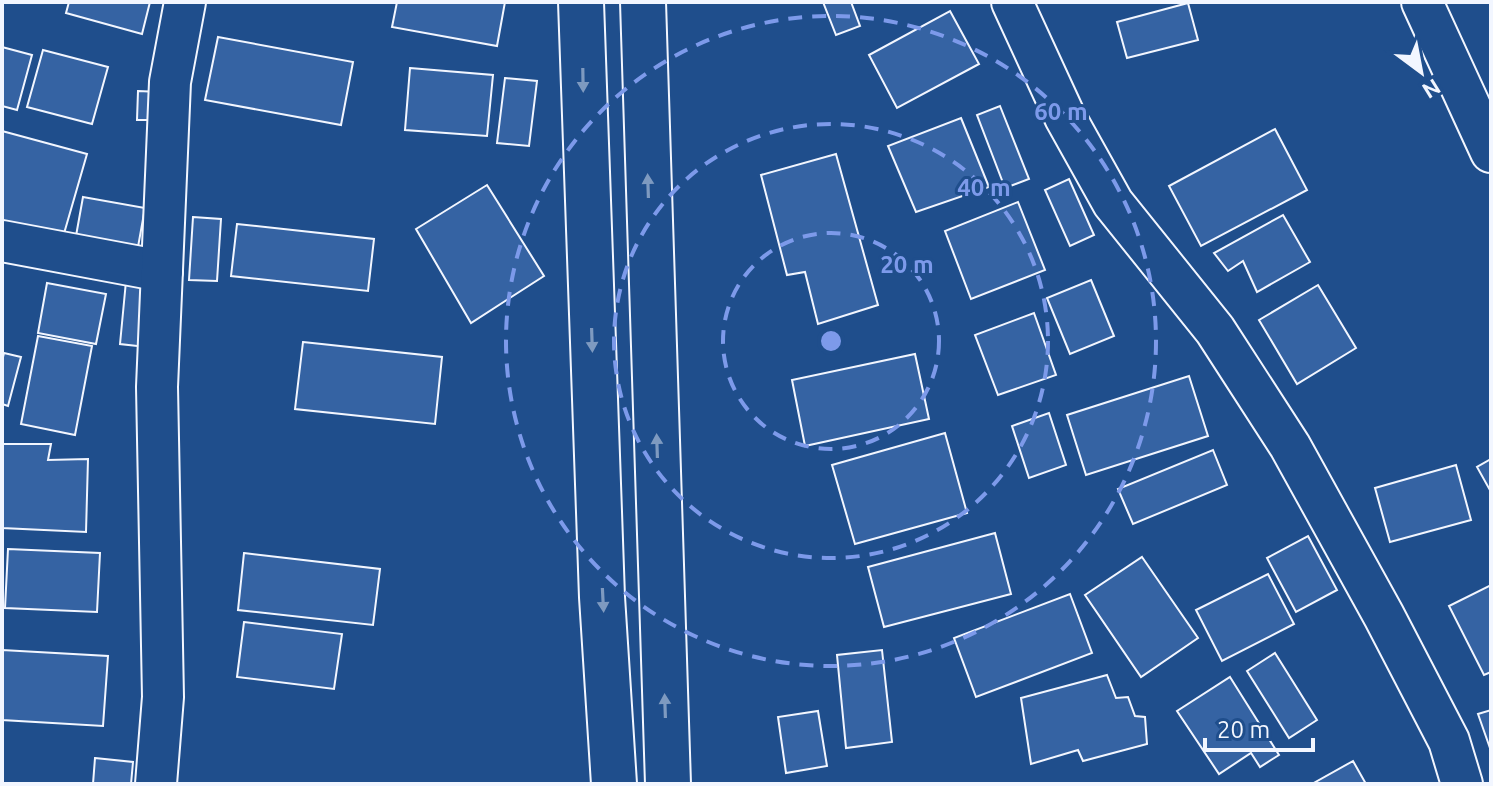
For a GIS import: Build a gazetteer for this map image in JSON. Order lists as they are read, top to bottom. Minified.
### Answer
{"scale_bar":"20 m","north":"bottom right","rings":["60 m","40 m","20 m"]}
